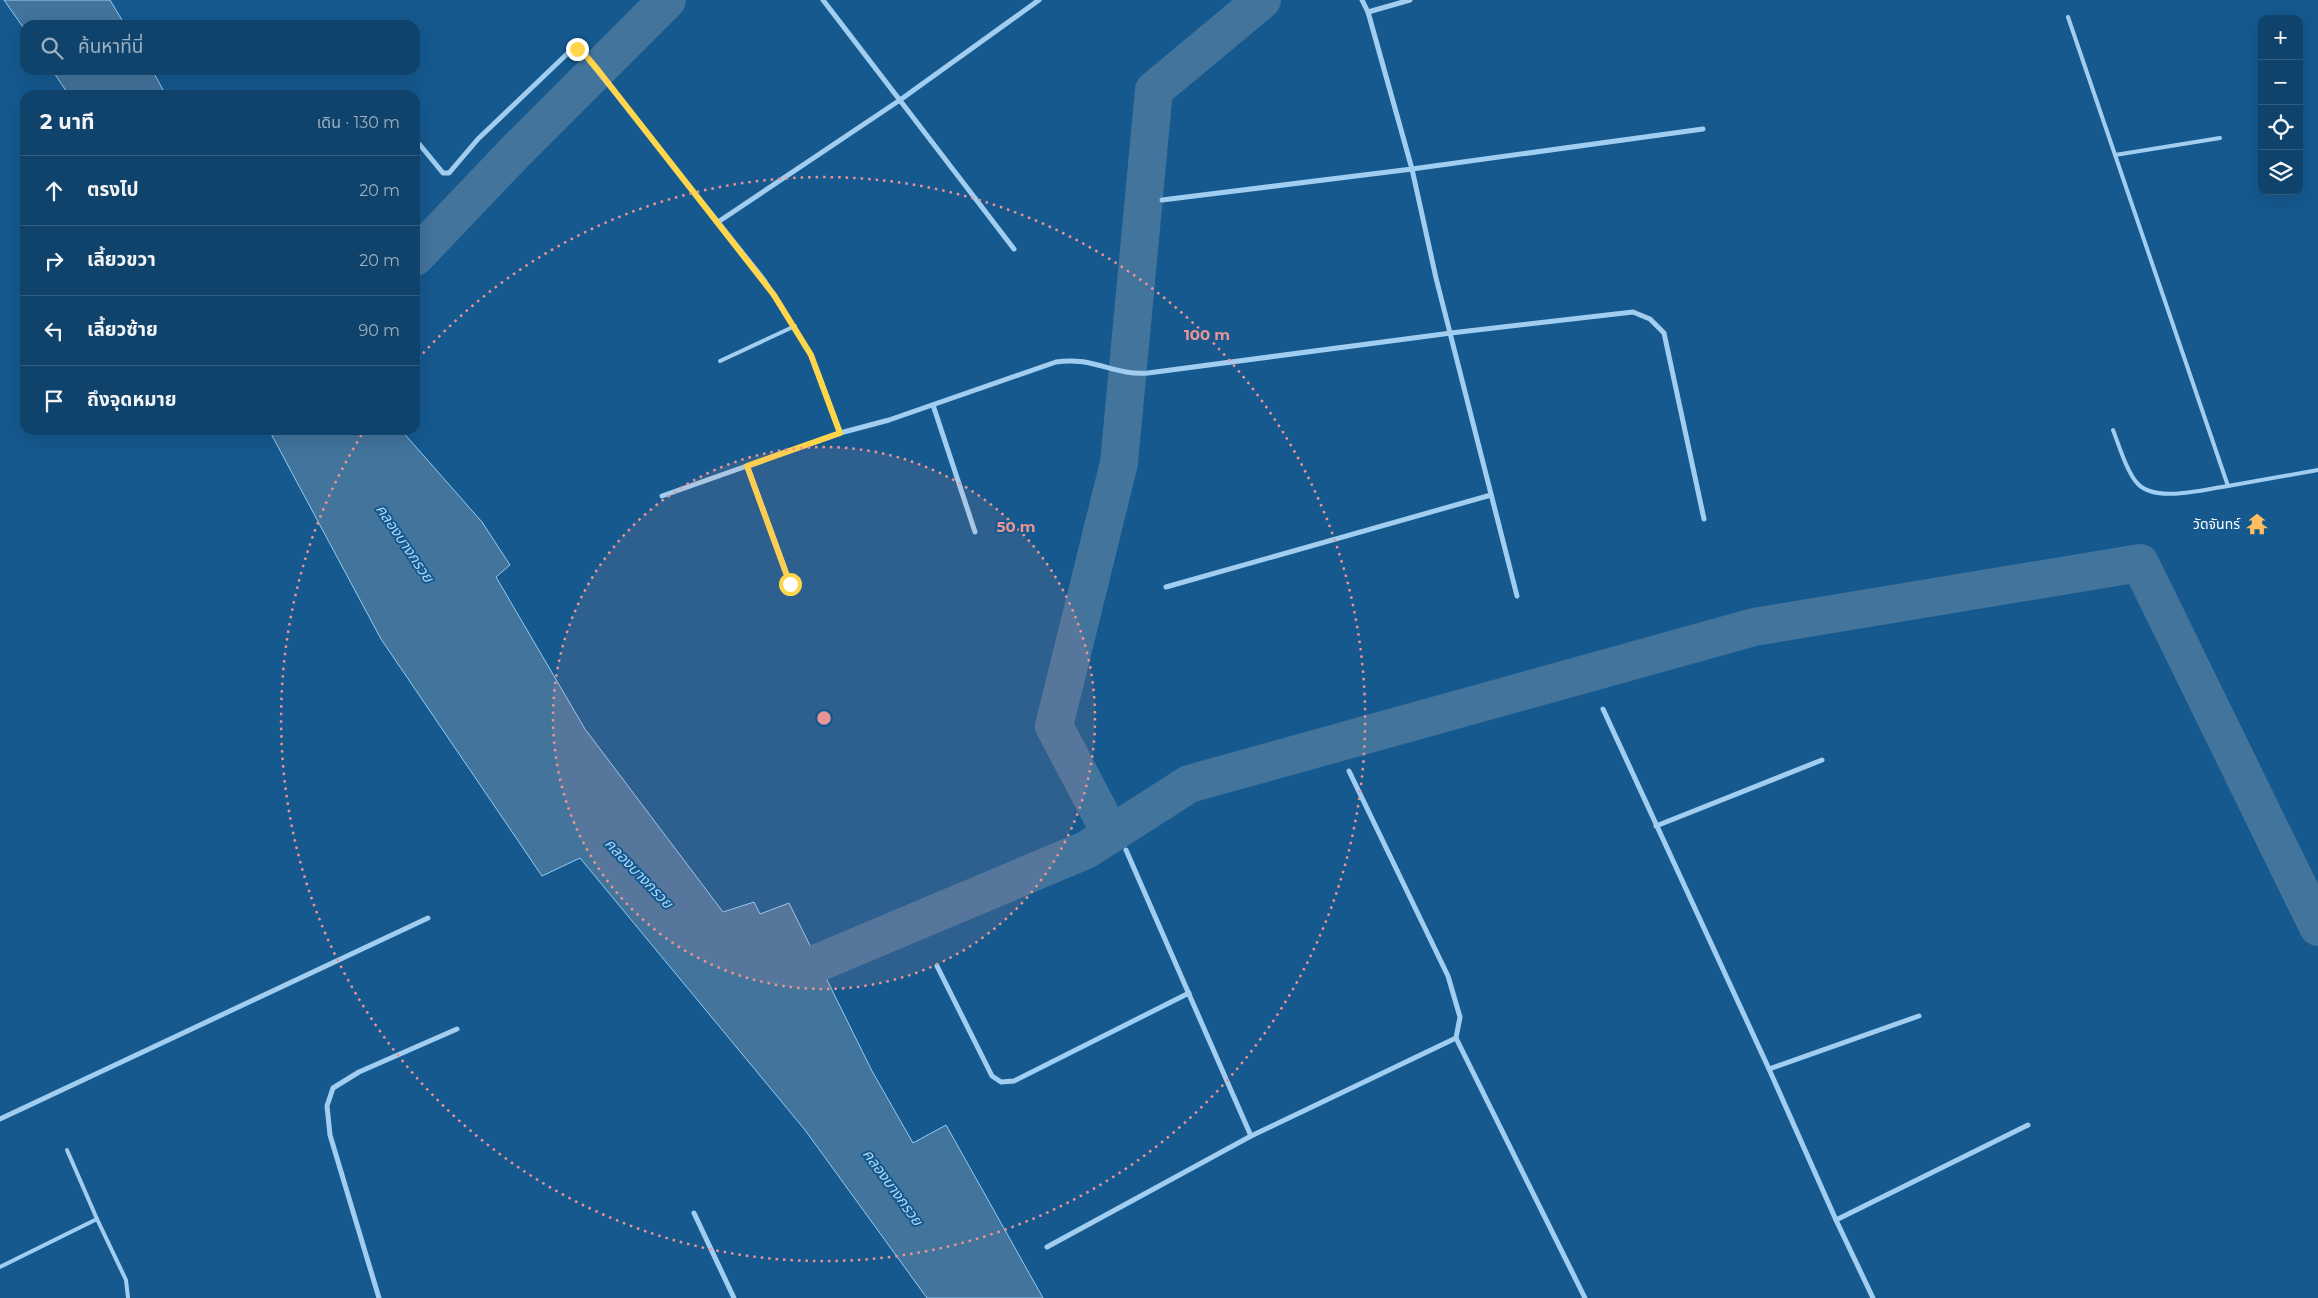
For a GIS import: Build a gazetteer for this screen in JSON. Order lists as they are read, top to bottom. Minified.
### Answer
{"water":["คลองบางกรวย"],"places":{"temple":["วัดจันทร์"]},"page":{"map_buttons":["+","−"],"search":"ค้นหาที่นี่","heading":["2 นาที","เดิน · 130 m"],"list":[["ตรงไป","20 m"],["เลี้ยวขวา","20 m"],["เลี้ยวซ้าย","90 m"],"ถึงจุดหมาย"]},"rings":["100 m","50 m"]}
